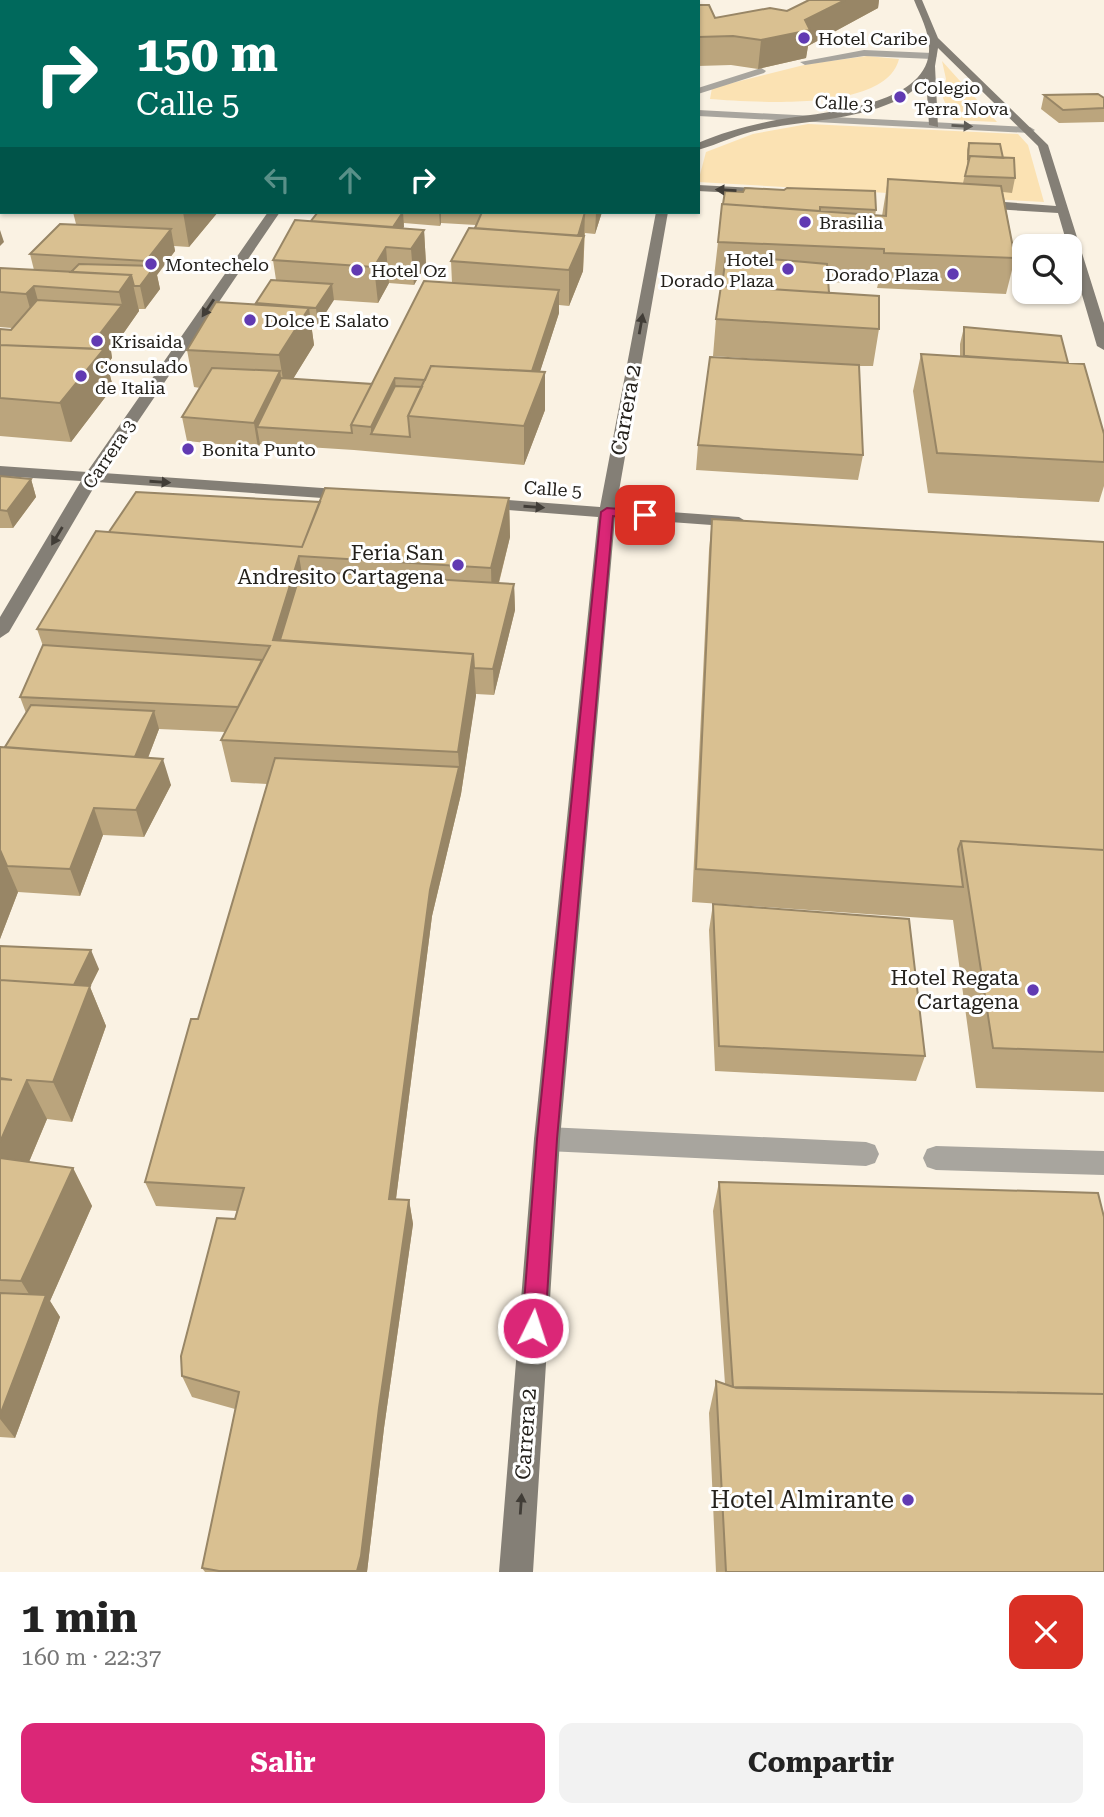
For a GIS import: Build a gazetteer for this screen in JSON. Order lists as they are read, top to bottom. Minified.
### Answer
{"streets":{"main road":["Carrera 2","Carrera 3","Calle 5"],"street":["Calle 3"]},"crossings":[["Carrera 2","Calle 5"]],"one_way":["Carrera 2","Carrera 3","Calle 5"],"places":["Hotel Caribe","Colegio Terra Nova","Brasilia","Montechelo","Hotel Dorado Plaza","Hotel Oz","Dorado Plaza","Dolce E Salato","Krisaida","Consulado de Italia","Bonita Punto","Feria San Andresito Cartagena","Hotel Regata Cartagena","Hotel Almirante"],"page":{"turn":["150 m","Calle 5"],"heading":["1 min","160 m · 22:37"],"buttons":["Salir","Compartir"]}}
